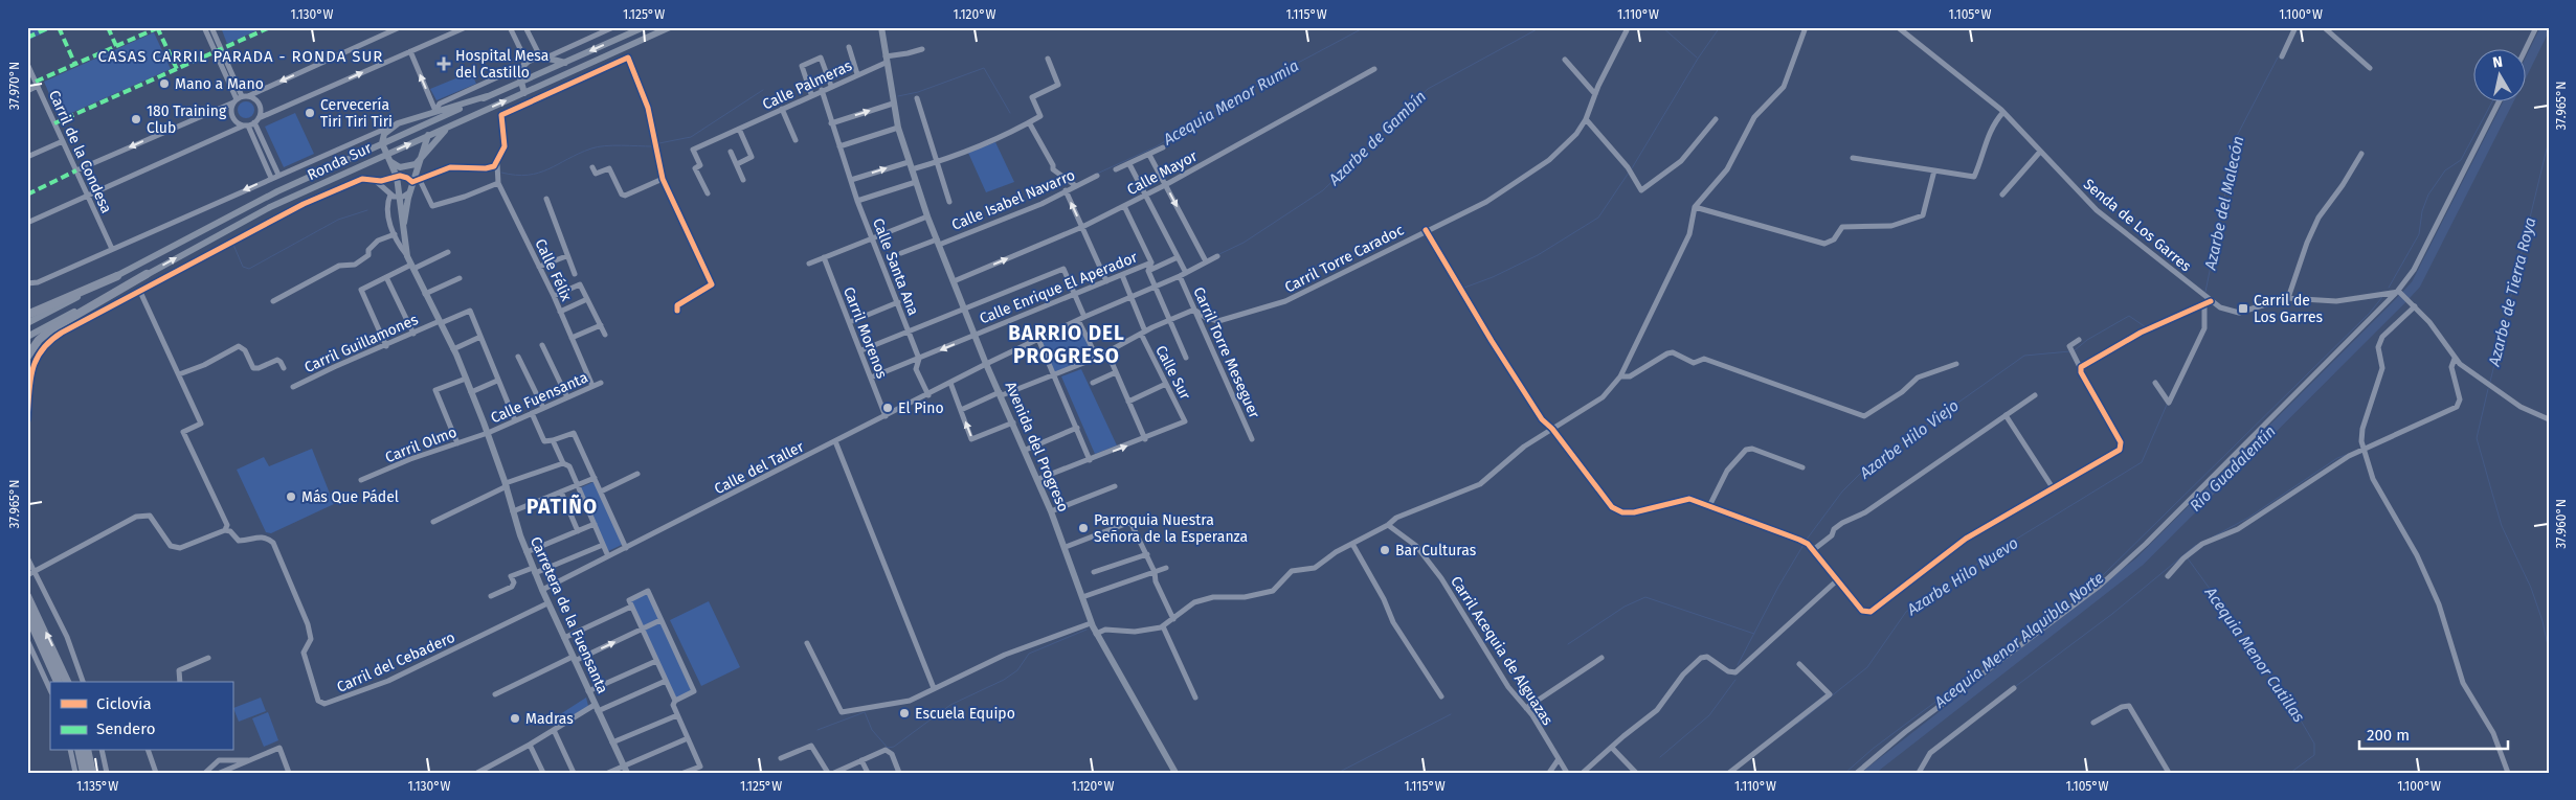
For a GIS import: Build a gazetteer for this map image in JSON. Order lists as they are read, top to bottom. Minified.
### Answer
{"streets":{"main road":["Ronda Sur","Avenida del Progreso","Carretera de la Fuensanta"],"street":["Calle Palmeras","Carril de la Condesa","Calle Mayor","Calle Isabel Navarro","Senda de Los Garres","Carril Torre Caradoc","Calle Santa Ana","Calle Félix","Calle Enrique El Aperador","Carril Morenos","Carril Guillamones","Carril Torre Meseguer","Calle Sur","Calle Fuensanta","Carril Olmo","Calle del Taller","Carril Acequia de Alguazas","Carril del Cebadero"]},"crossings":[["Calle Palmeras","Calle Santa Ana"],["Calle Palmeras","Avenida del Progreso"],["Ronda Sur","Carretera de la Fuensanta"],["Calle Mayor","Avenida del Progreso"],["Calle Isabel Navarro","Avenida del Progreso"],["Carril Torre Caradoc","Carril Torre Meseguer"],["Calle Santa Ana","Calle Enrique El Aperador"],["Calle Santa Ana","Calle del Taller"],["Calle Félix","Calle Fuensanta"],["Calle Enrique El Aperador","Carril Morenos"],["Calle Enrique El Aperador","Calle Sur"],["Calle Enrique El Aperador","Avenida del Progreso"],["Carril Morenos","Calle del Taller"],["Carril Guillamones","Carretera de la Fuensanta"],["Carril Torre Meseguer","Calle del Taller"],["Calle Sur","Calle del Taller"],["Calle Fuensanta","Carril Olmo"],["Calle Fuensanta","Carretera de la Fuensanta"],["Carril Olmo","Carretera de la Fuensanta"],["Avenida del Progreso","Calle del Taller"],["Calle del Taller","Carretera de la Fuensanta"],["Carretera de la Fuensanta","Carril del Cebadero"]],"districts":["CASAS CARRIL PARADA - RONDA SUR","BARRIO DEL PROGRESO","PATIÑO"],"water":["Acequia Menor Rumia","Azarbe de Gambín","Azarbe del Malecón","Azarbe de Tierra Roya","Azarbe Hilo Viejo","Río Guadalentín","Azarbe Hilo Nuevo","Acequia Menor Alquibla Norte","Acequia Menor Cutillas"],"places":{"health":["Hospital Mesa del Castillo"],"other":["Mano a Mano","Cervecería Tiri Tiri Tiri","180 Training Club","El Pino","Más Que Pádel","Parroquia Nuestra Señora de la Esperanza","Bar Culturas","Escuela Equipo","Madras"],"transit":["Carril de Los Garres"]},"legend":["Ciclovía","Sendero"],"scale_bar":"200 m","north":"top","coordinates":["1.130°W","1.125°W","1.120°W","1.115°W","1.110°W","1.105°W","1.100°W","37.970°N","37.965°N","37.960°N","1.135°W"]}
